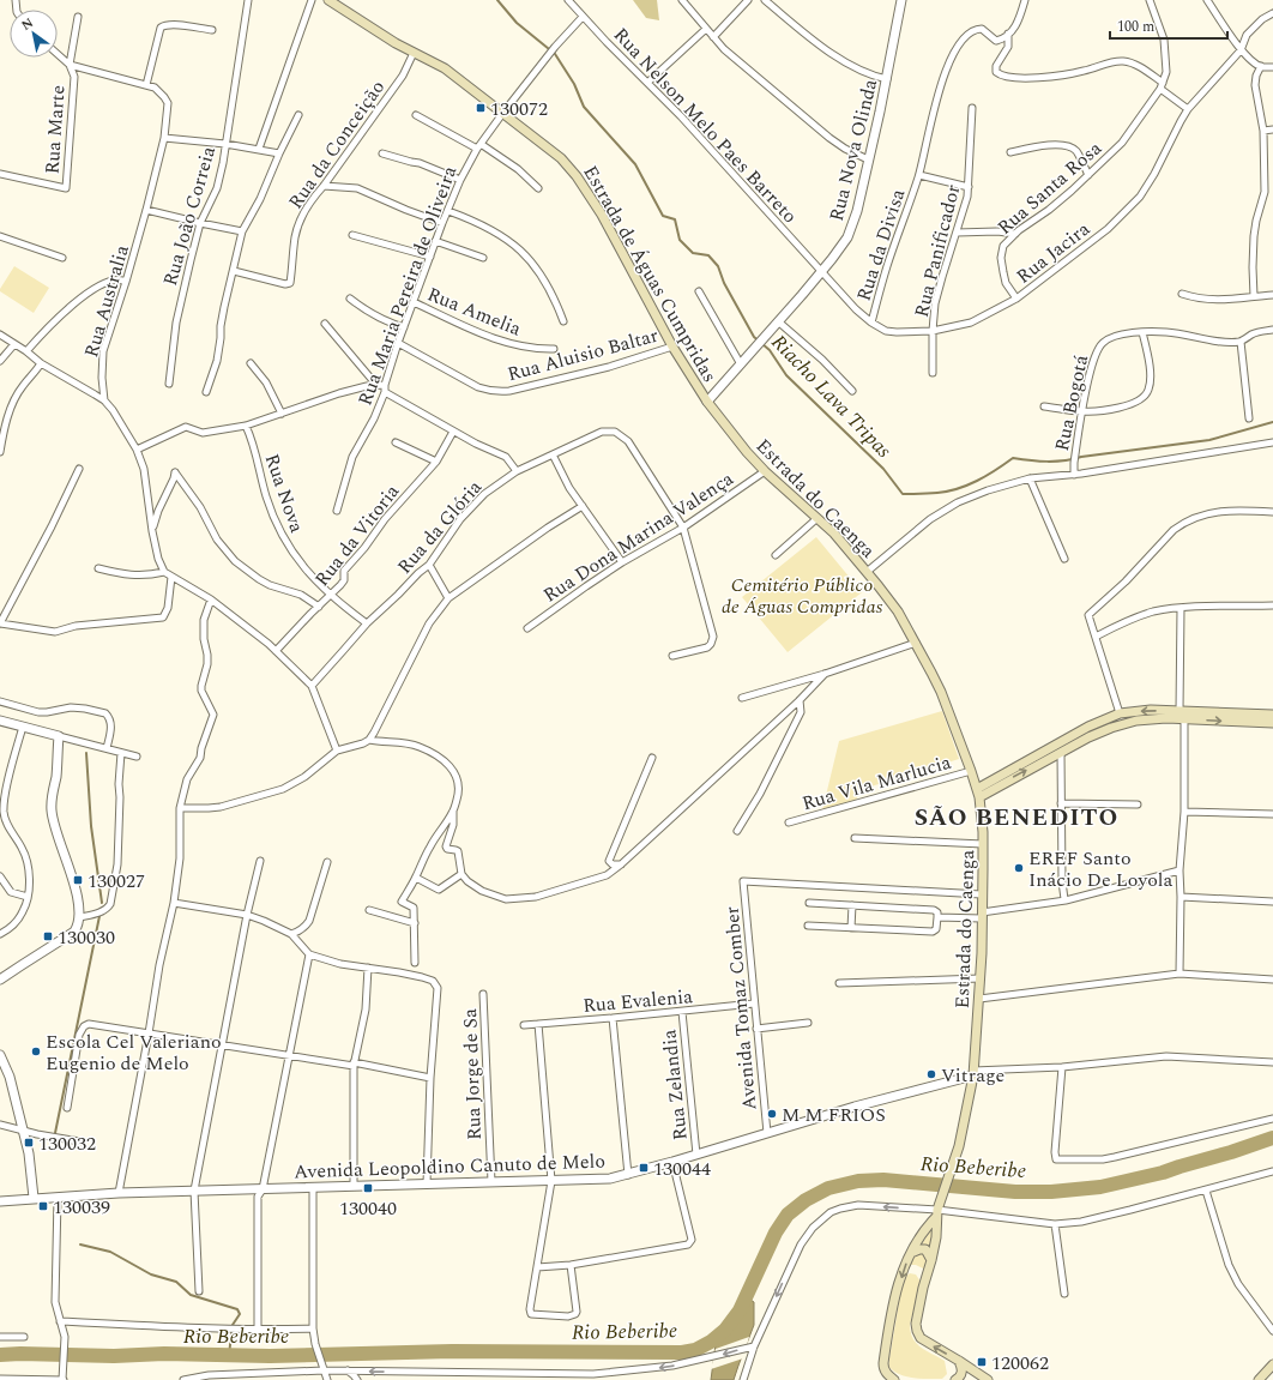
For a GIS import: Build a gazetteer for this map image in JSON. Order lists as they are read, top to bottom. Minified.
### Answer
{"streets":{"main road":["Estrada de Águas Cumpridas","Estrada do Caenga"],"street":["Rua Nelson Melo Paes Barreto","Rua Marte","Rua da Conceição","Rua Nova Olinda","Rua Santa Rosa","Rua João Correia","Rua da Divisa","Rua Panificador","Rua Jacira","Rua Maria Pereira de Oliveira","Rua Australia","Rua Amelia","Rua Aluisio Baltar","Rua Bogotá","Rua Nova","Rua da Glória","Rua da Vitoria","Rua Dona Marina Valença","Rua Vila Marlucia","Rua Evalenia","Avenida Tomaz Comber","Rua Jorge de Sa","Rua Zelandia","Avenida Leopoldino Canuto de Melo"]},"crossings":[["Rua Nelson Melo Paes Barreto","Rua Nova Olinda"],["Rua Nelson Melo Paes Barreto","Rua Jacira"],["Rua Nelson Melo Paes Barreto","Rua Maria Pereira de Oliveira"],["Rua da Conceição","Estrada de Águas Cumpridas"],["Rua Nova Olinda","Rua Jacira"],["Rua Nova Olinda","Estrada de Águas Cumpridas"],["Rua Nova Olinda","Estrada do Caenga"],["Rua Santa Rosa","Rua Jacira"],["Rua da Divisa","Rua Panificador"],["Rua da Divisa","Rua Jacira"],["Rua Panificador","Rua Jacira"],["Estrada de Águas Cumpridas","Rua Maria Pereira de Oliveira"],["Estrada de Águas Cumpridas","Rua Aluisio Baltar"],["Estrada de Águas Cumpridas","Estrada do Caenga"],["Rua Maria Pereira de Oliveira","Rua Amelia"],["Rua Maria Pereira de Oliveira","Rua Aluisio Baltar"],["Rua Bogotá","Estrada do Caenga"],["Rua Nova","Rua da Glória"],["Rua Nova","Rua da Vitoria"],["Estrada do Caenga","Rua Dona Marina Valença"],["Estrada do Caenga","Rua Vila Marlucia"],["Estrada do Caenga","Avenida Tomaz Comber"],["Estrada do Caenga","Avenida Leopoldino Canuto de Melo"],["Rua da Glória","Rua Dona Marina Valença"],["Rua Evalenia","Avenida Tomaz Comber"],["Rua Evalenia","Rua Zelandia"],["Avenida Tomaz Comber","Avenida Leopoldino Canuto de Melo"],["Rua Jorge de Sa","Avenida Leopoldino Canuto de Melo"],["Rua Zelandia","Avenida Leopoldino Canuto de Melo"]],"districts":["SÃO BENEDITO"],"water":["Riacho Lava Tripas","Rio Beberibe"],"parks":["Cemitério Público de Águas Compridas"],"places":{"transit":["130072","130027","130030","130032","130044","130040","130039","120062"],"other":["EREF Santo Inácio De Loyola","Escola Cel Valeriano Eugenio de Melo","Vitrage","M M FRIOS"]},"scale_bar":"100 m","north":"top left"}
